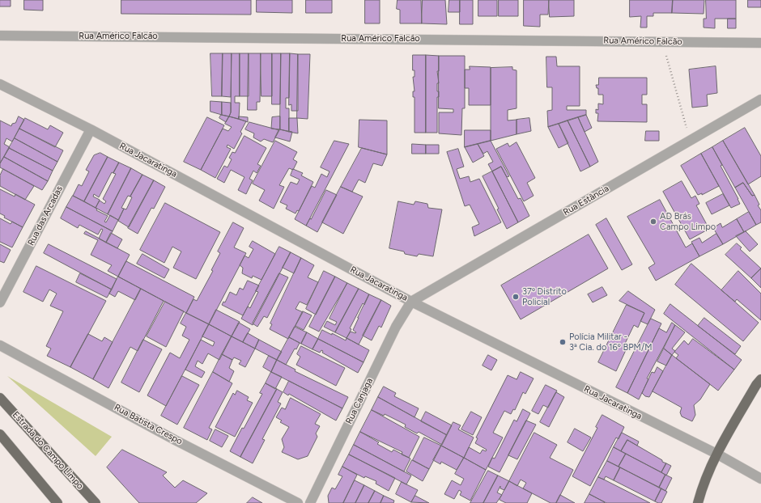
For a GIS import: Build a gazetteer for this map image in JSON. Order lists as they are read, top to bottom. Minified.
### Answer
{"streets":{"main road":["Estrada do Campo Limpo"],"street":["Rua Américo Falcão","Rua Jacaratinga","Rua Estância","Rua das Arcadas","Rua Canjaga","Rua Batista Crespo"]},"crossings":[["Rua Jacaratinga","Rua Estância"],["Rua Jacaratinga","Rua das Arcadas"],["Rua Jacaratinga","Rua Canjaga"],["Rua Estância","Rua Canjaga"]],"places":["AD Brás Campo Limpo","37º Distrito Policial","Polícia Militar - 3ª Cia. do 16º BPM/M"]}
